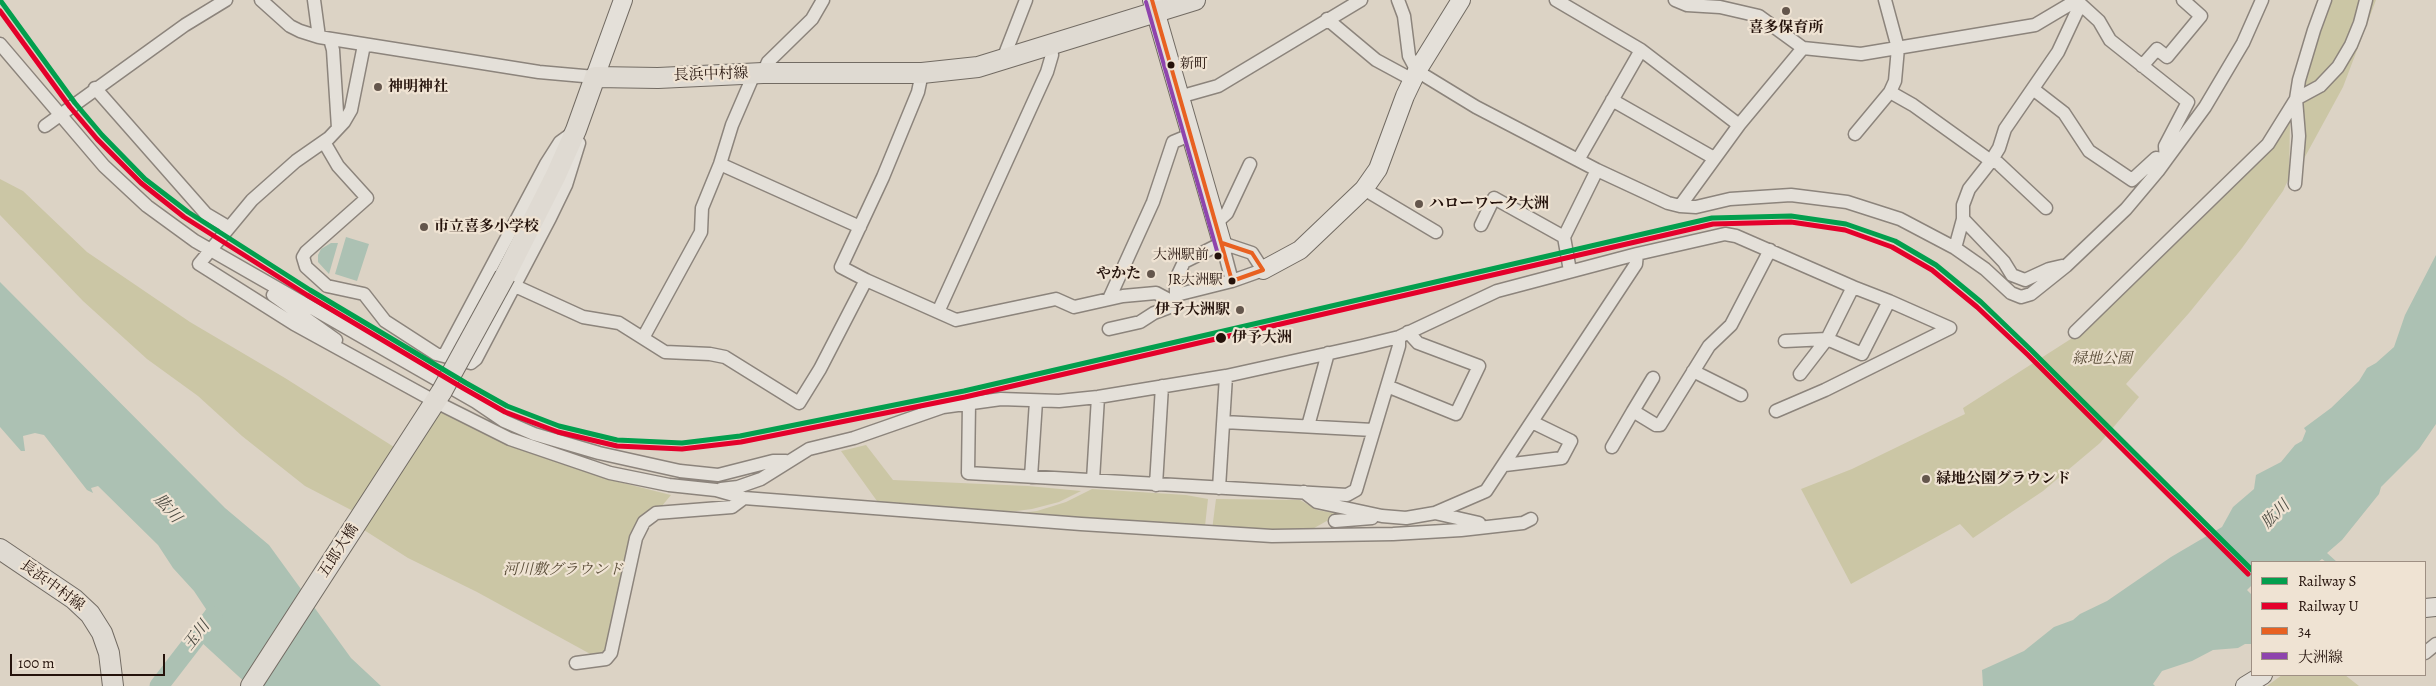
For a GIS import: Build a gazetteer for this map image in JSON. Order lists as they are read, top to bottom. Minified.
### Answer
{"streets":{"main road":["長浜中村線","五郎大橋"]},"water":["肱川","玉川"],"parks":["緑地公園","河川敷グラウンド"],"places":["喜多保育所","新町","神明神社","ハローワーク大洲","市立喜多小学校","大洲駅前","やかた","JR大洲駅","伊予大洲駅","伊予大洲","緑地公園グラウンド"],"lines":["rail line S","transit line 34","transit line 大洲線","rail line U"],"legend":["Railway S","Railway U","34","大洲線"],"scale_bar":"100 m"}
